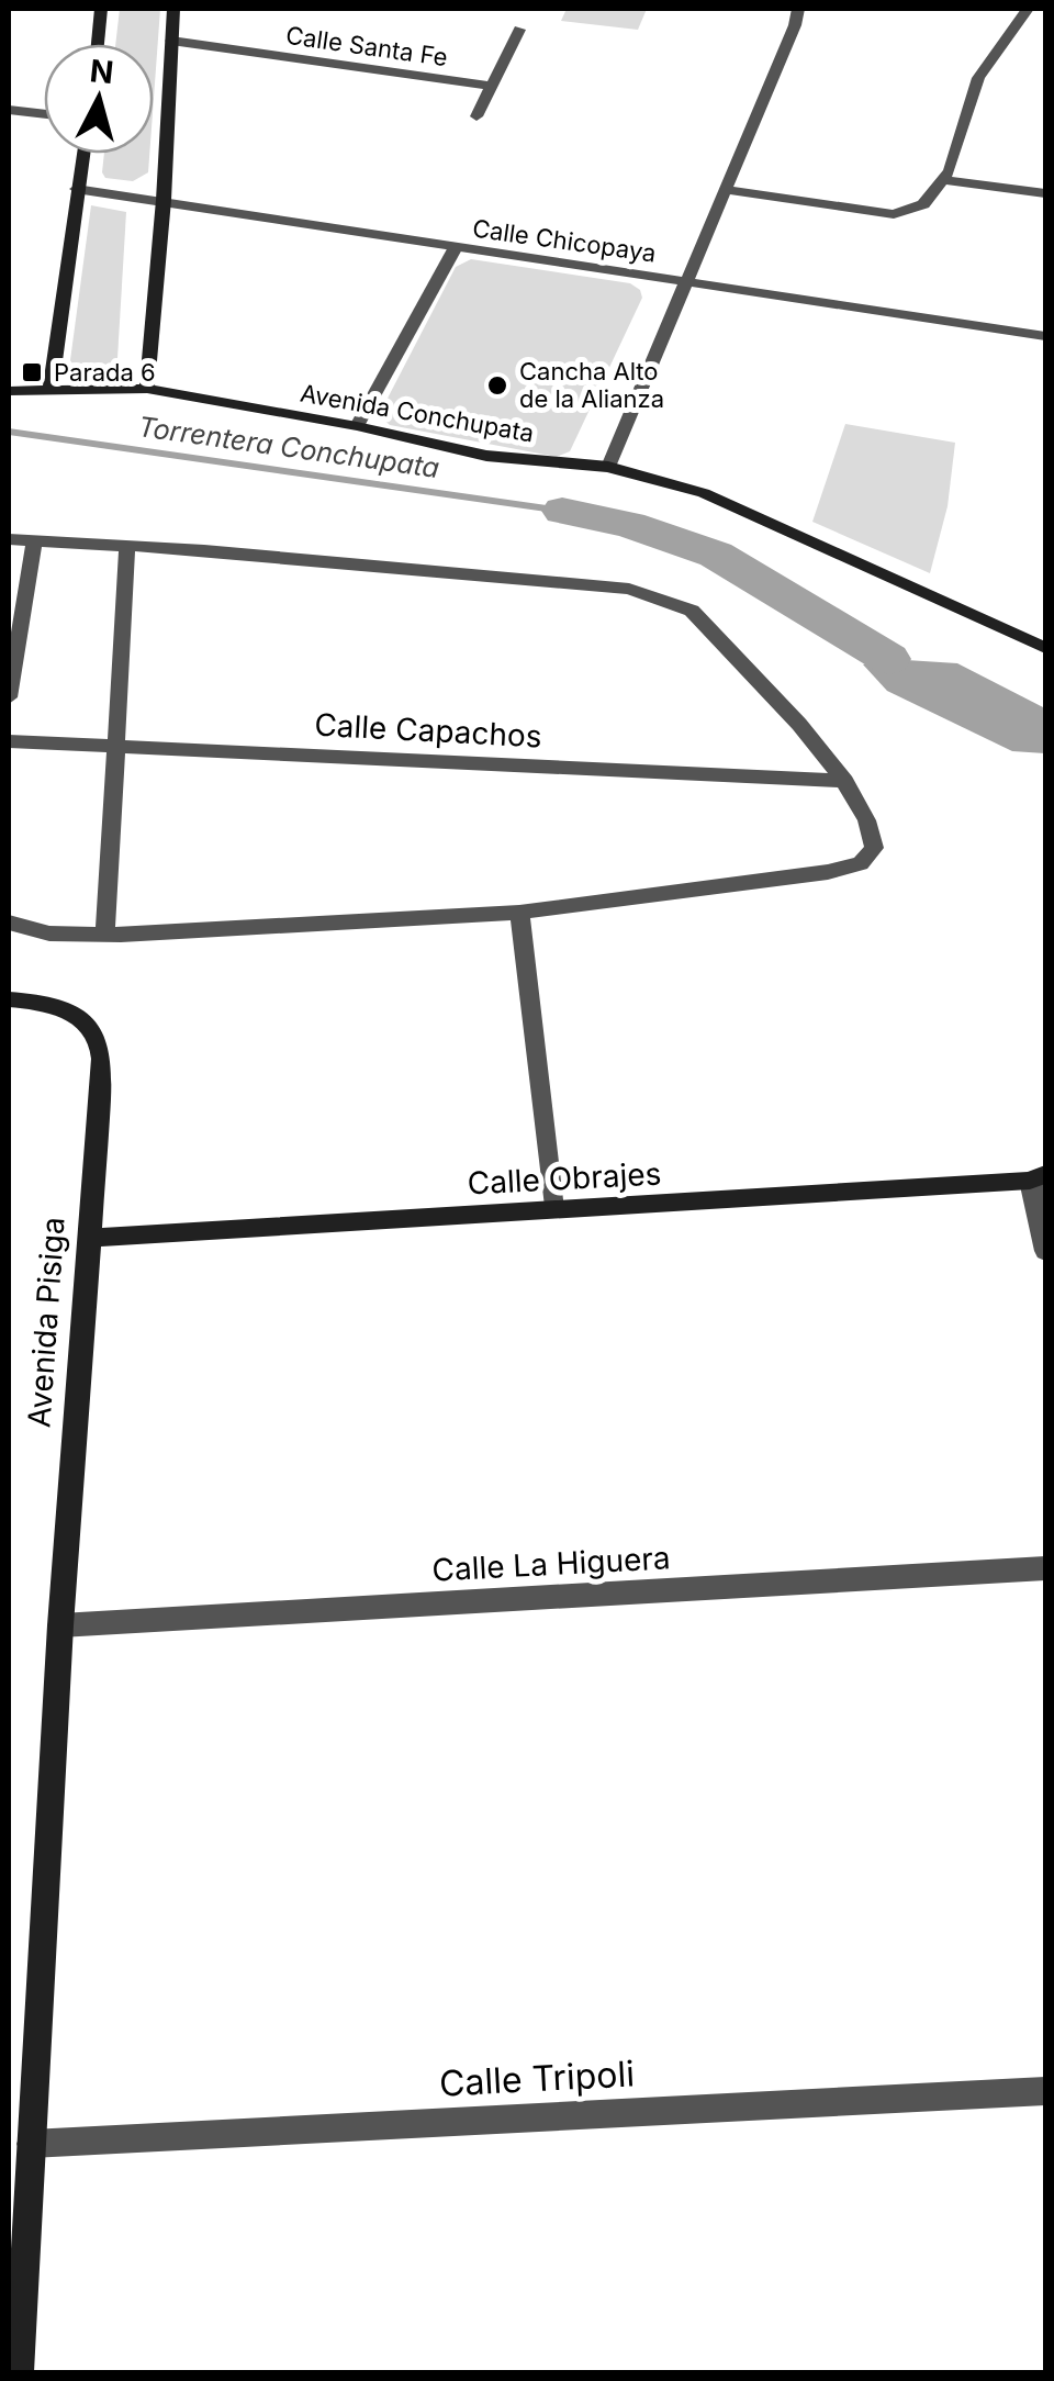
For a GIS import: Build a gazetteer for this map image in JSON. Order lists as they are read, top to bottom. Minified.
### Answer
{"streets":{"street":["Calle Santa Fe","Calle Chicopaya","Avenida Conchupata","Calle Capachos","Calle Obrajes","Avenida Pisiga","Calle La Higuera","Calle Tripoli"]},"crossings":[["Calle Obrajes","Avenida Pisiga"],["Avenida Pisiga","Calle La Higuera"],["Avenida Pisiga","Calle Tripoli"]],"water":["Torrentera Conchupata"],"places":{"transit":["Parada 6"],"other":["Cancha Alto de la Alianza"]},"north":"top"}
